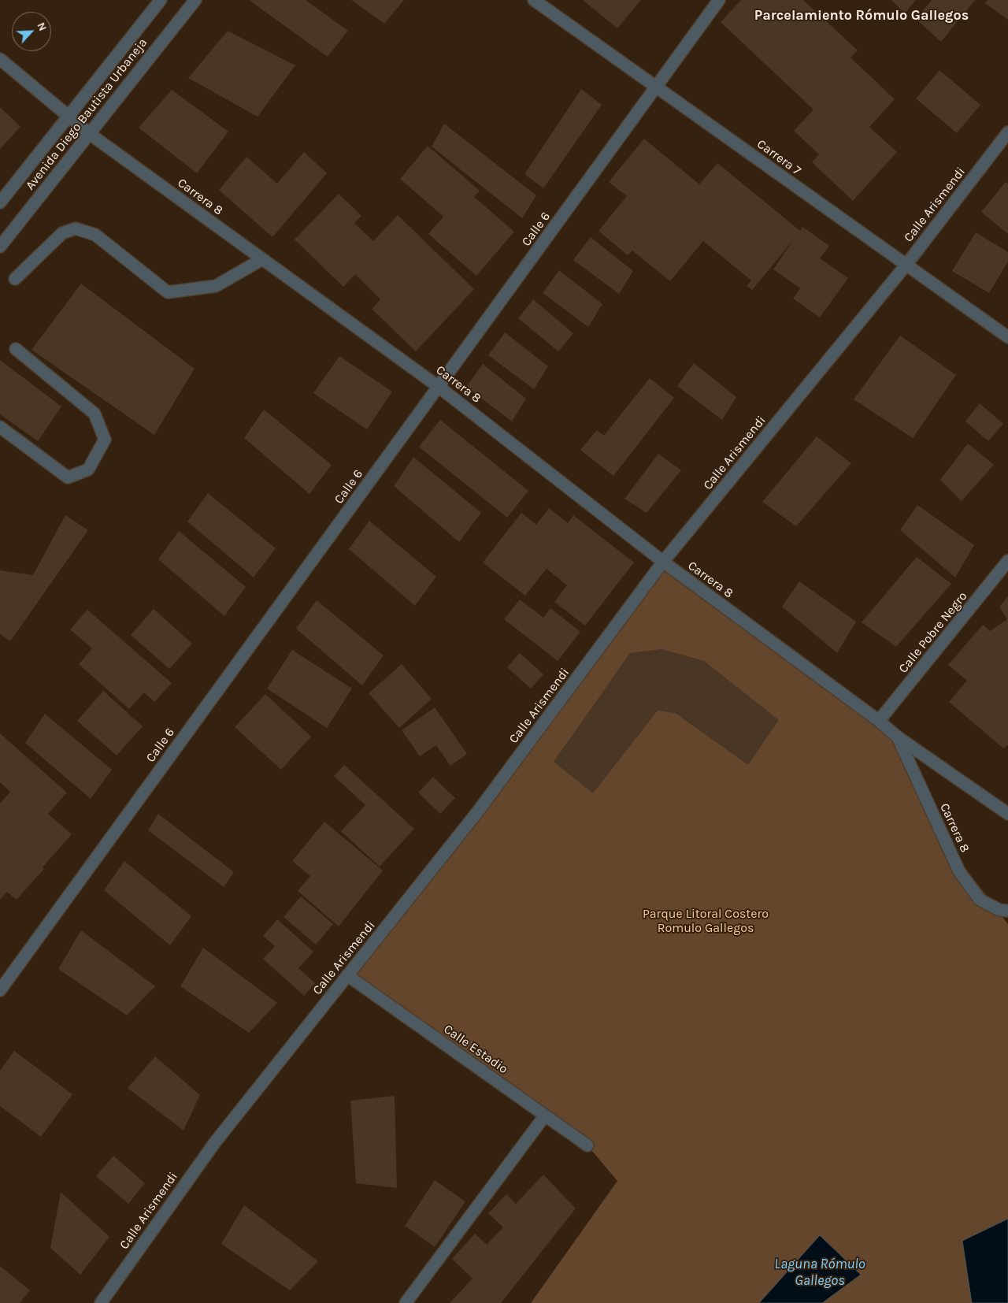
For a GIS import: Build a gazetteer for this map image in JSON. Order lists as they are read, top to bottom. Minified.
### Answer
{"streets":{"street":["Avenida Diego Bautista Urbaneja","Carrera 7","Carrera 8","Calle Arismendi","Calle 6","Calle Pobre Negro","Calle Estadio"]},"crossings":[["Avenida Diego Bautista Urbaneja","Carrera 8"],["Carrera 7","Calle Arismendi"],["Carrera 7","Calle 6"],["Carrera 8","Calle Arismendi"],["Carrera 8","Calle 6"],["Carrera 8","Calle Pobre Negro"],["Calle Arismendi","Calle Estadio"]],"districts":["Parcelamiento Rómulo Gallegos"],"water":["Laguna Rómulo Gallegos"],"parks":["Parque Litoral Costero Romulo Gallegos"],"north":"top right"}
